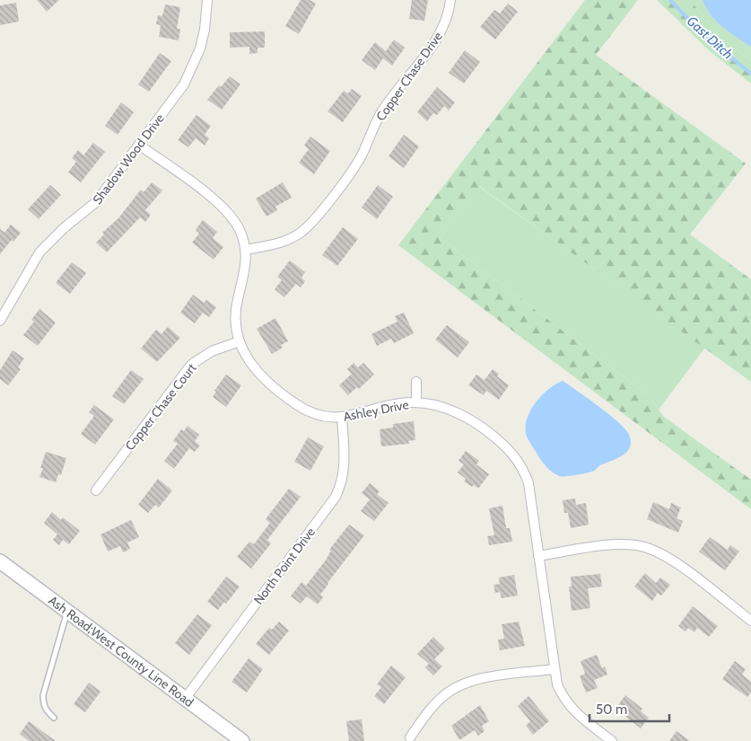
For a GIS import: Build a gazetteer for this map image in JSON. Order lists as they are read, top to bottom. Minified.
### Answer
{"streets":{"main road":["Ash Road;West County Line Road"],"street":["Copper Chase Drive","Shadow Wood Drive","Copper Chase Court","Ashley Drive","North Point Drive"]},"crossings":[["Copper Chase Drive","Ashley Drive"],["Shadow Wood Drive","Ashley Drive"],["Copper Chase Court","Ashley Drive"],["Ashley Drive","North Point Drive"],["North Point Drive","Ash Road;West County Line Road"]],"water":["Gast Ditch"],"scale_bar":"50 m"}
